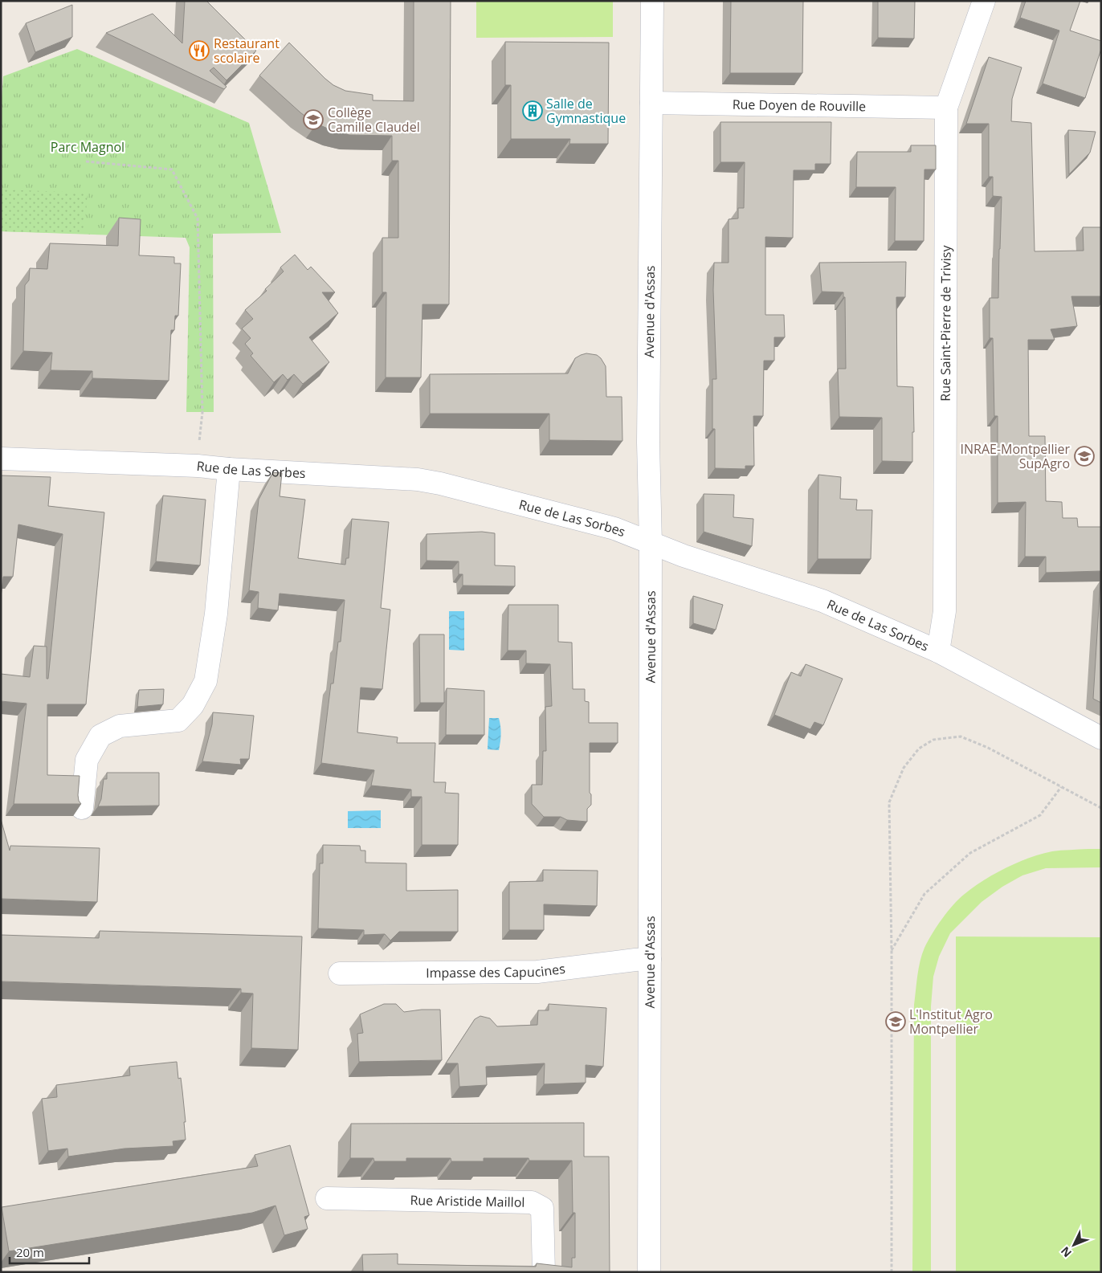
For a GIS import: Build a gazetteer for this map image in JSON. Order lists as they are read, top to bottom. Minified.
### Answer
{"streets":{"street":["Rue Doyen de Rouville","Avenue d'Assas","Rue Saint-Pierre de Trivisy","Rue de Las Sorbes","Impasse des Capucines","Rue Aristide Maillol"]},"crossings":[["Rue Doyen de Rouville","Avenue d'Assas"],["Rue Doyen de Rouville","Rue Saint-Pierre de Trivisy"],["Avenue d'Assas","Rue de Las Sorbes"],["Avenue d'Assas","Impasse des Capucines"],["Rue Saint-Pierre de Trivisy","Rue de Las Sorbes"]],"parks":["Parc Magnol"],"places":{"restaurant":["Restaurant scolaire"],"building":["Salle de Gymnastique"],"school or university":["Collège Camille Claudel","INRAE-Montpellier SupAgro","L'Institut Agro Montpellier"]},"scale_bar":"20 m","north":"bottom left"}
